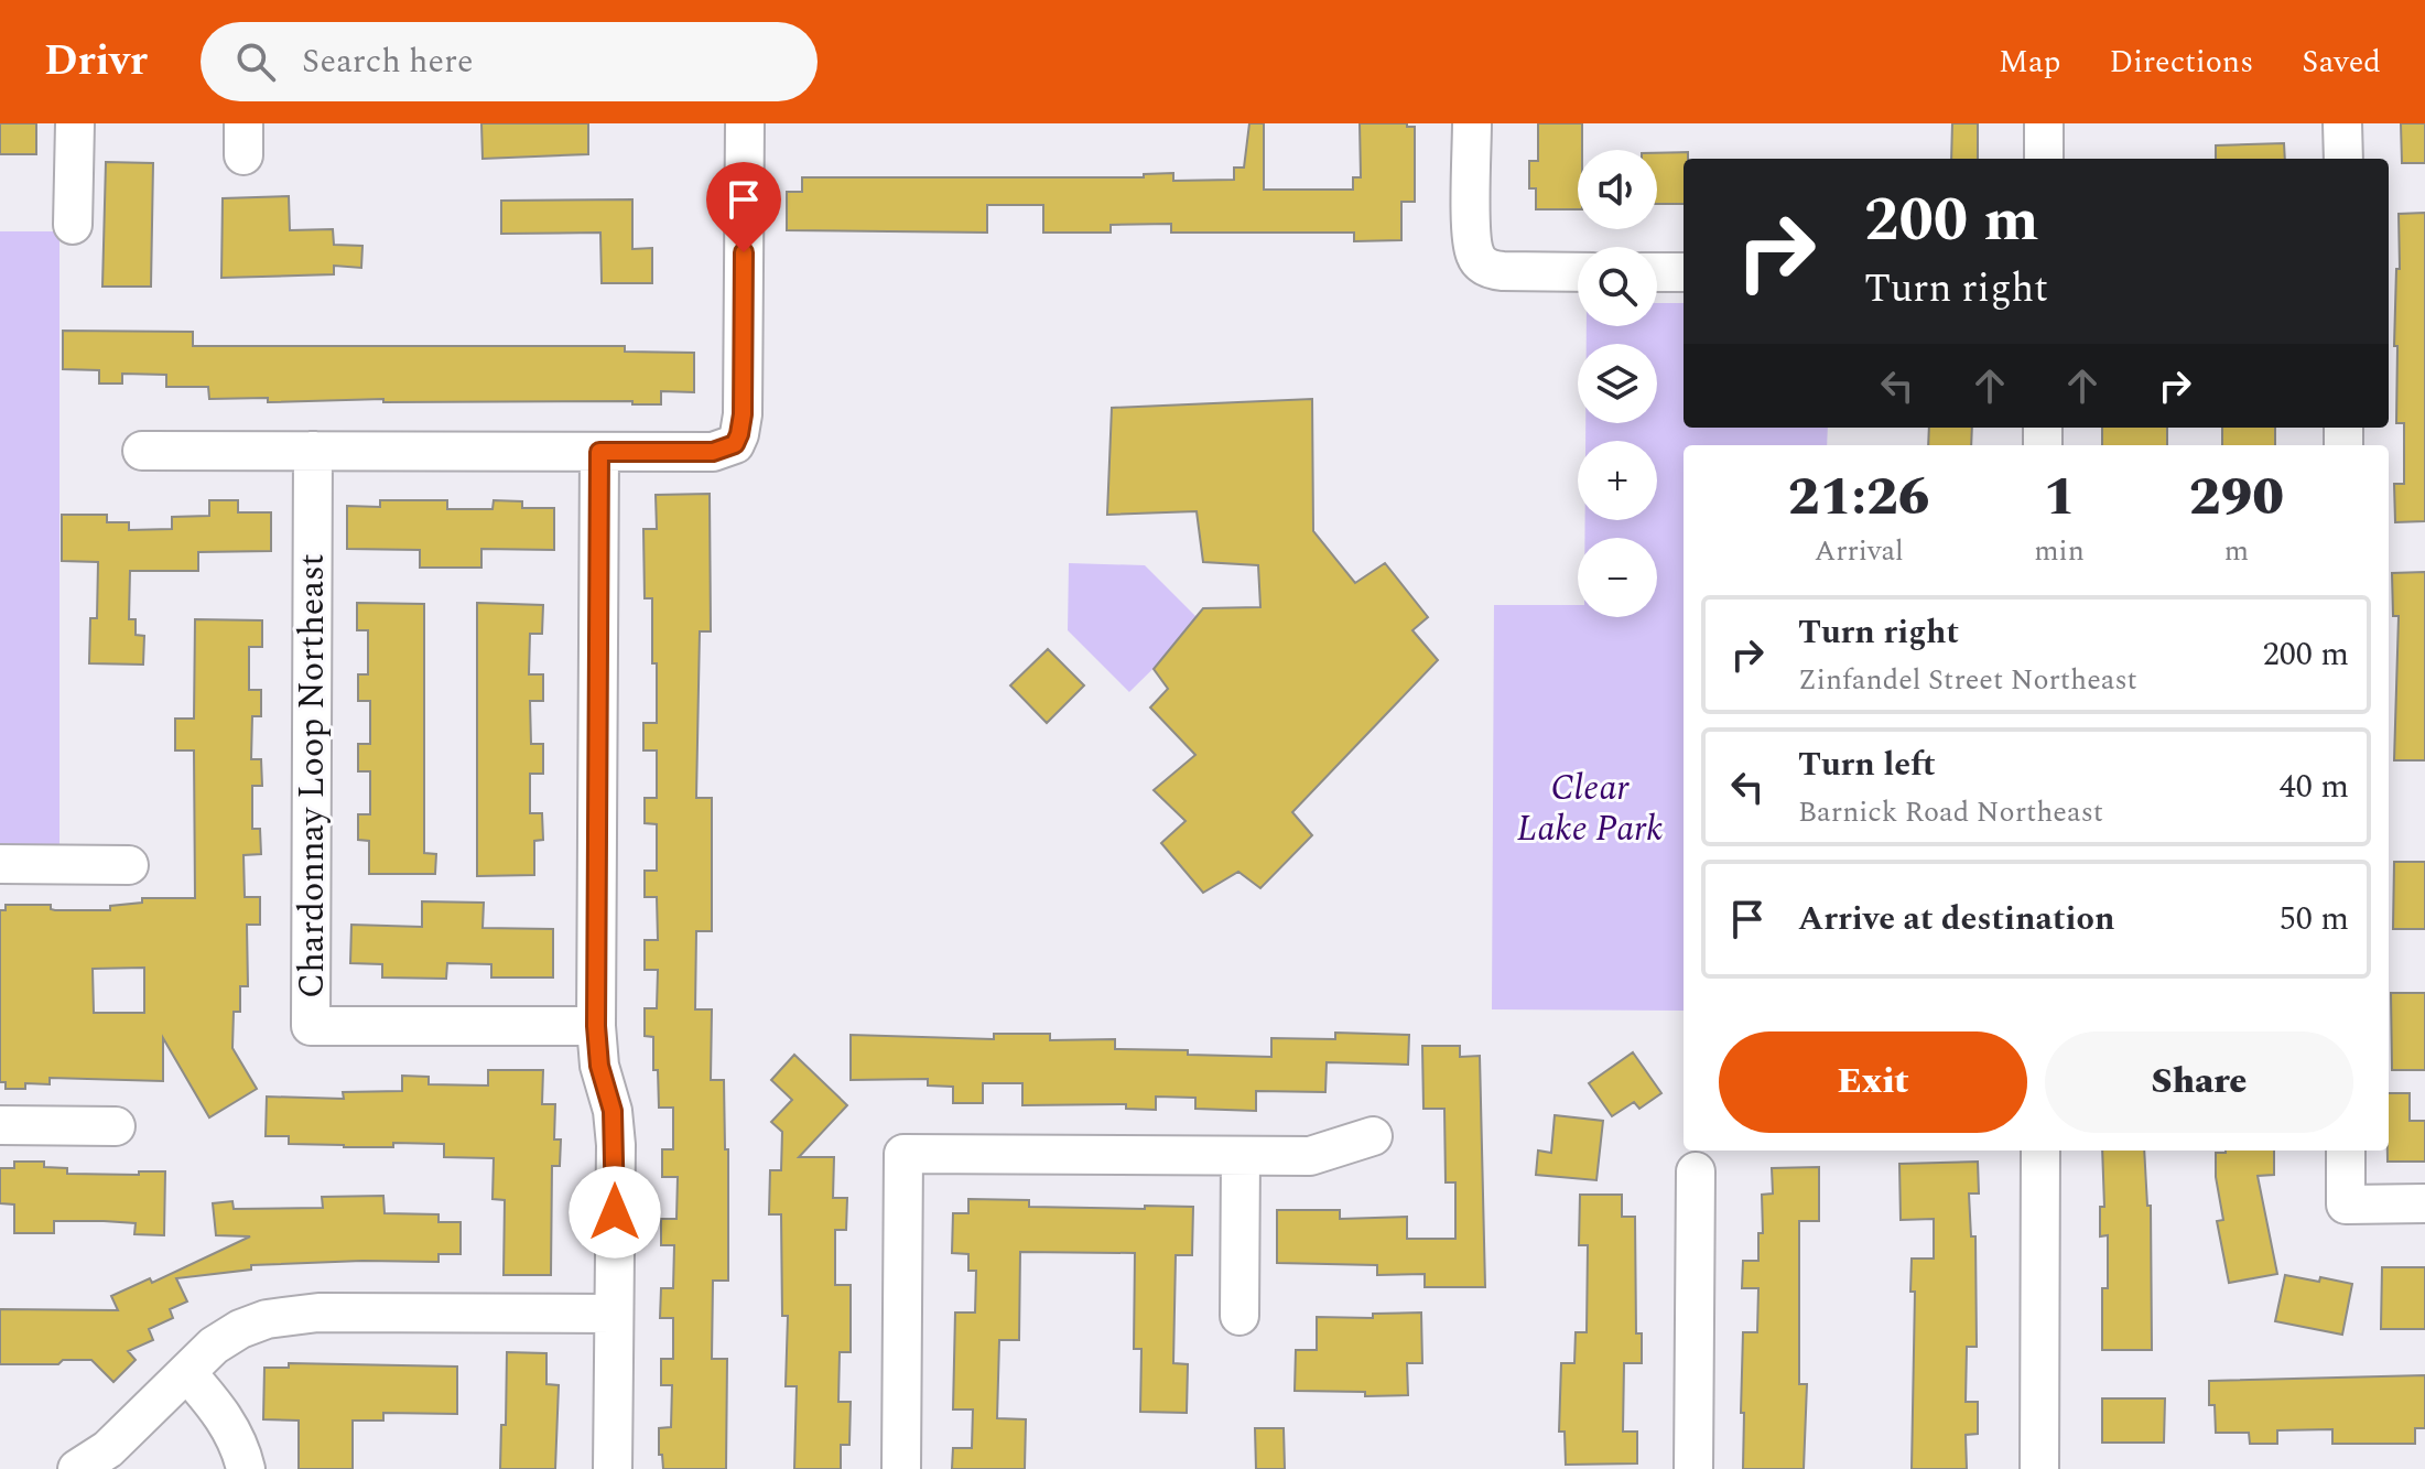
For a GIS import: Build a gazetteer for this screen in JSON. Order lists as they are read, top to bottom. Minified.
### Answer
{"streets":{"street":["Chardonnay Loop Northeast"]},"parks":["Clear Lake Park"],"page":{"header":"Drivr","search":"Search here","nav":["Map","Directions","Saved"],"map_buttons":["+","−"],"turn":["200 m","Turn right"],"eta":["21:26","Arrival","1","min","290","m"],"list":[{"name":"Turn right","note":"Zinfandel Street Northeast","value":"200 m"},{"name":"Turn left","note":"Barnick Road Northeast","value":"40 m"},{"name":"Arrive at destination","value":"50 m"}],"buttons":["Exit","Share"]}}
